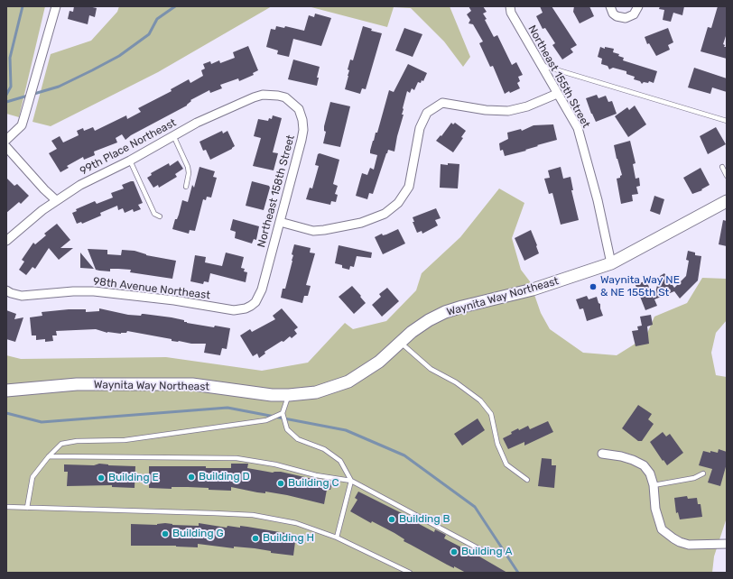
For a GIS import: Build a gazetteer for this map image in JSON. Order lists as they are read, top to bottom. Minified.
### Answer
{"streets":{"main road":["Waynita Way Northeast"],"street":["Northeast 155th Street","99th Place Northeast","Northeast 158th Street","98th Avenue Northeast"]},"crossings":[["Northeast 155th Street","Waynita Way Northeast"],["99th Place Northeast","Northeast 158th Street"],["Northeast 158th Street","98th Avenue Northeast"]],"places":["Waynita Way NE & NE 155th St","Building D","Building E","Building C","Building B","Building G","Building H","Building A"]}
